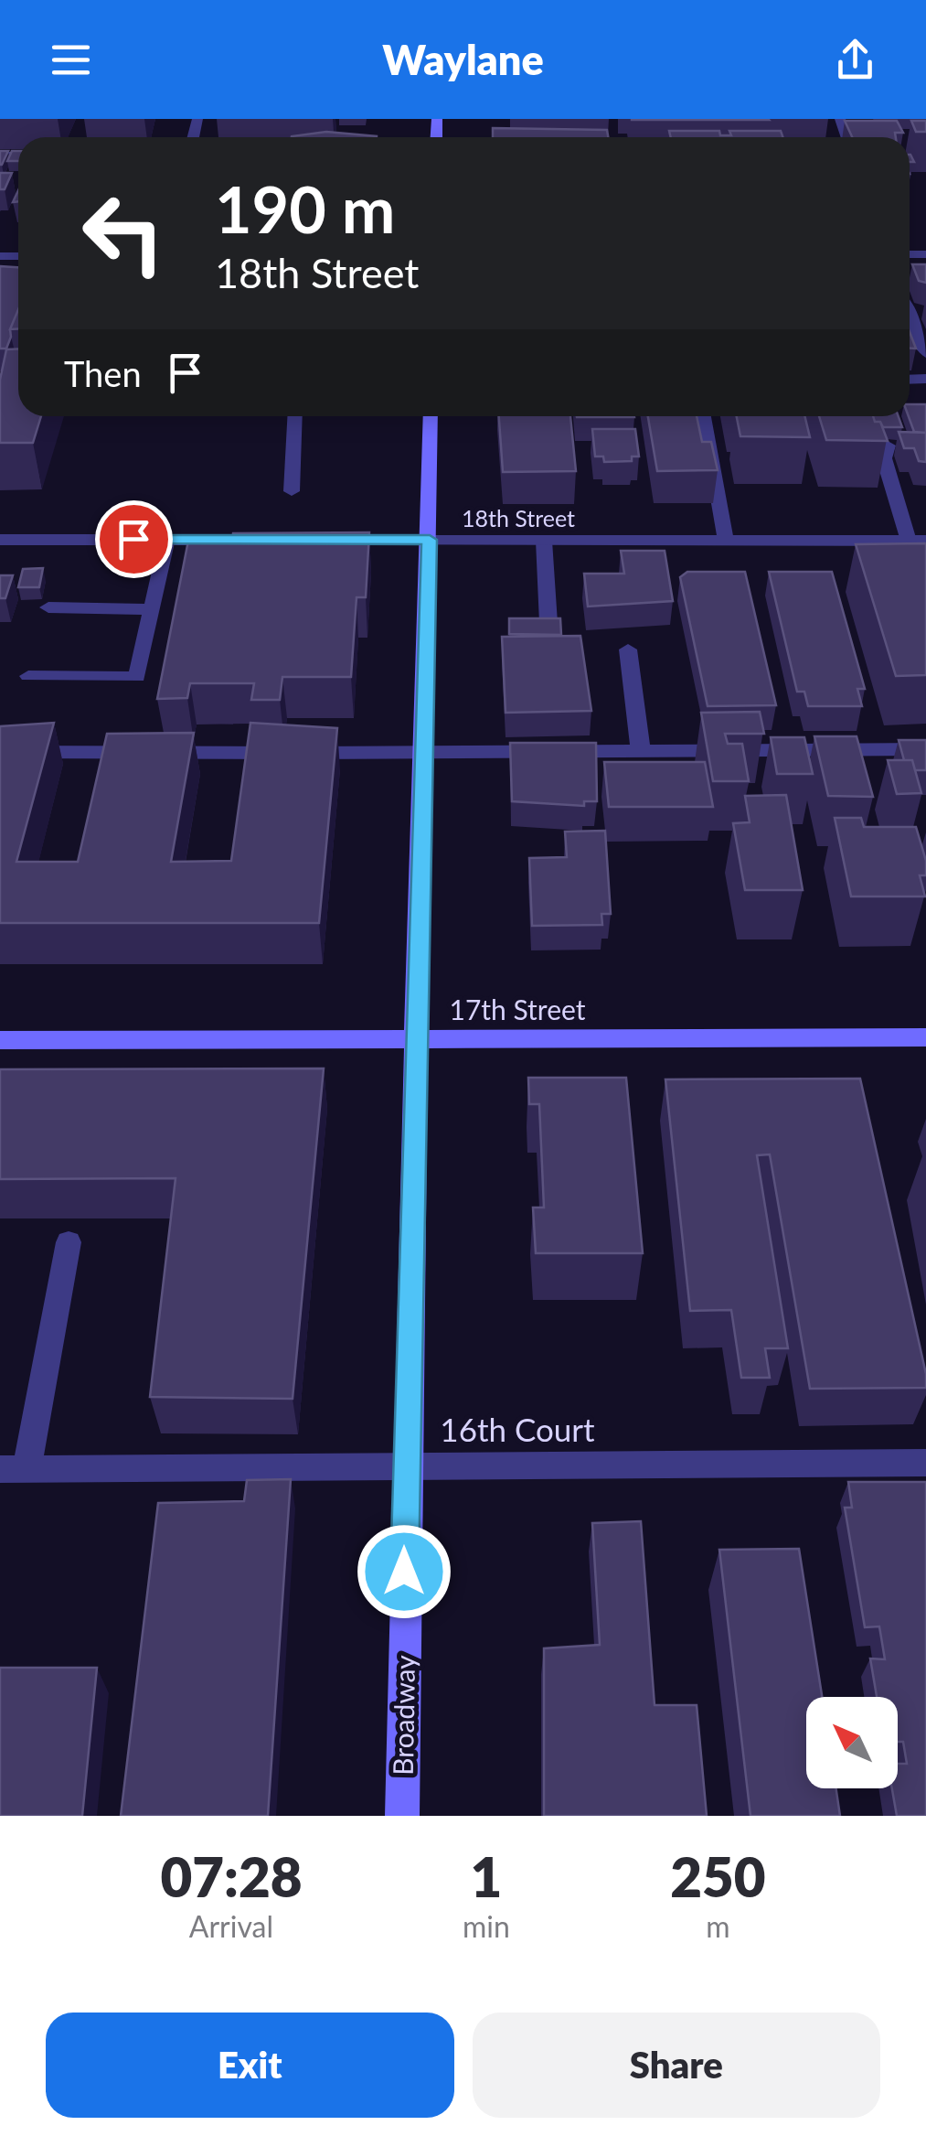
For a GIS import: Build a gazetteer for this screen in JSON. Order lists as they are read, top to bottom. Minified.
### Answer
{"streets":{"street":["18th Street","17th Street","16th Court","Broadway"]},"crossings":[["18th Street","Broadway"],["17th Street","Broadway"],["16th Court","Broadway"]],"north":"top left","page":{"header":"Waylane","turn":["190 m","18th Street"],"then":"Then","eta":["07:28","Arrival","1","min","250","m"],"buttons":["Exit","Share"]}}
